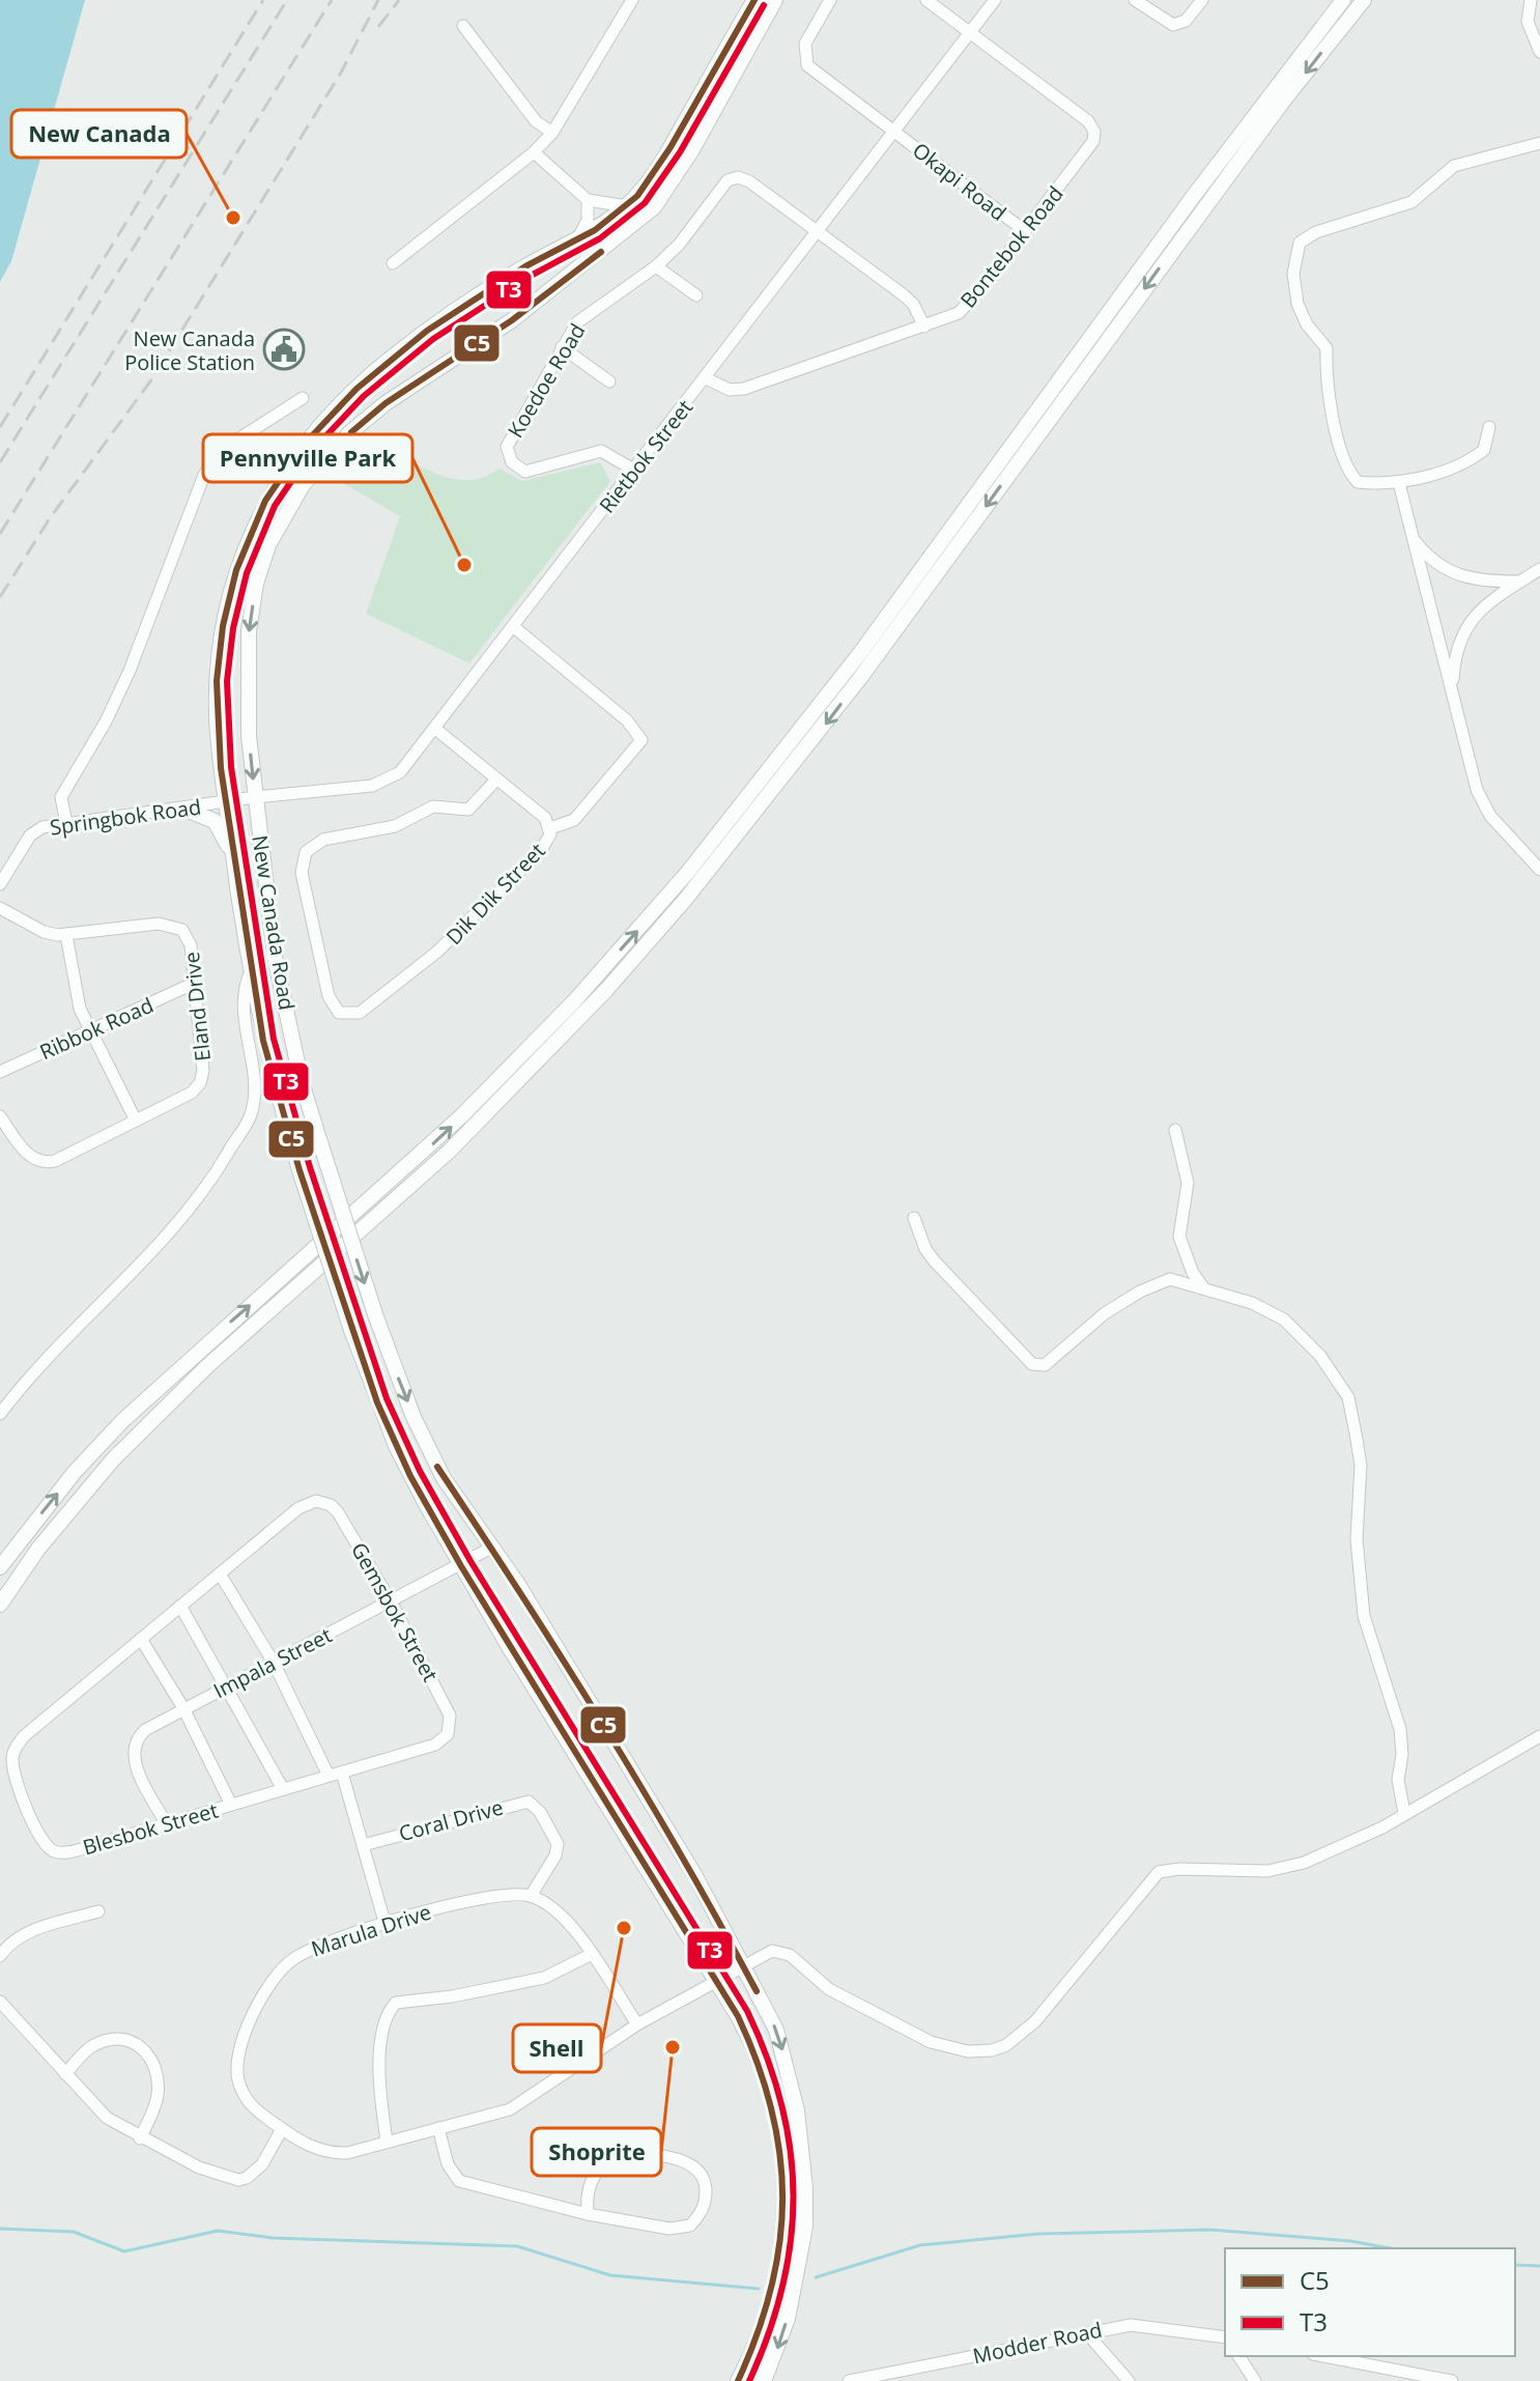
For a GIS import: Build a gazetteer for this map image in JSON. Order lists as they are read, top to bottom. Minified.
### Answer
{"streets":{"main road":["New Canada Road"],"street":["Okapi Road","Bontebok Road","Koedoe Road","Rietbok Street","Springbok Road","Dik Dik Street","Eland Drive","Ribbok Road","Gemsbok Street","Impala Street","Coral Drive","Blesbok Street","Marula Drive","Modder Road"]},"crossings":[["Okapi Road","Bontebok Road"],["Okapi Road","Rietbok Street"],["Bontebok Road","Koedoe Road"],["Bontebok Road","Rietbok Street"],["Koedoe Road","Rietbok Street"],["Rietbok Street","Springbok Road"],["Rietbok Street","New Canada Road"],["Springbok Road","New Canada Road"],["New Canada Road","Impala Street"],["New Canada Road","Marula Drive"],["Eland Drive","Ribbok Road"],["Gemsbok Street","Impala Street"],["Gemsbok Street","Blesbok Street"],["Impala Street","Blesbok Street"],["Coral Drive","Marula Drive"]],"places":{"other":["New Canada","Pennyville Park","Shell","Shoprite"],"public building":["New Canada Police Station"]},"lines":["transit line C5","transit line T3"],"legend":["C5","T3"]}
